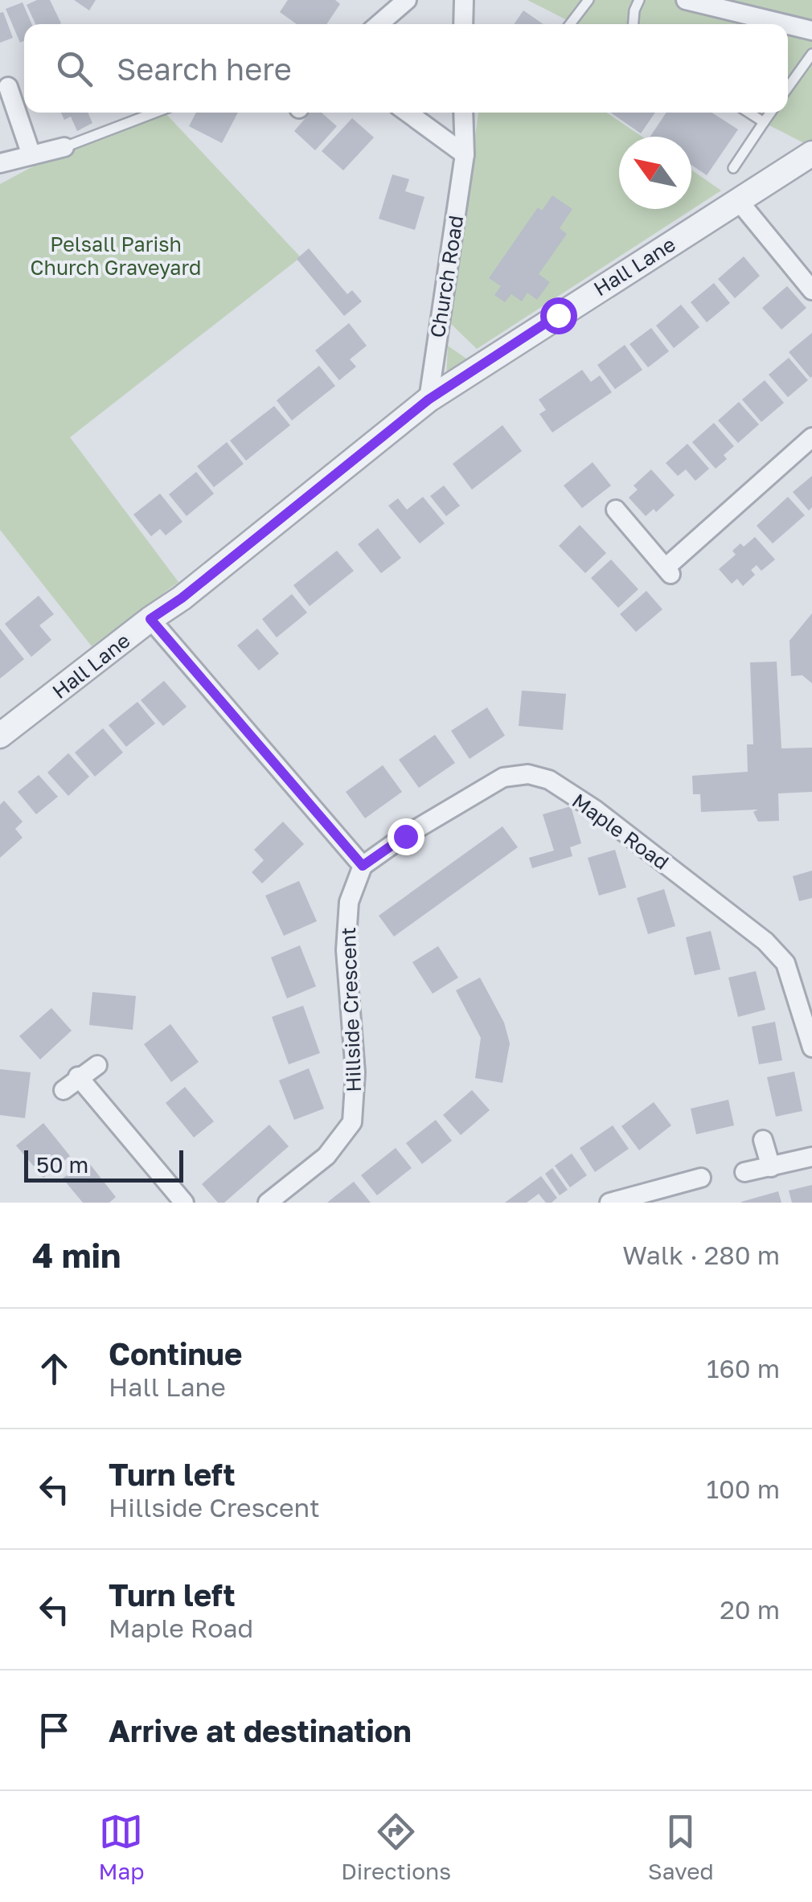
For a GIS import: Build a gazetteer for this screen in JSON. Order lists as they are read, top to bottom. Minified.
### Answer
{"streets":{"street":["Hall Lane","Church Road","Maple Road","Hillside Crescent"]},"crossings":[["Hall Lane","Church Road"],["Maple Road","Hillside Crescent"]],"parks":["Pelsall Parish Church Graveyard"],"scale_bar":"50 m","north":"top left","page":{"search":"Search here","scale":"50 m","heading":["4 min","Walk · 280 m"],"list":[["Continue","Hall Lane","160 m"],["Turn left","Hillside Crescent","100 m"],["Turn left","Maple Road","20 m"],"Arrive at destination"],"nav":["Map","Directions","Saved"]}}
